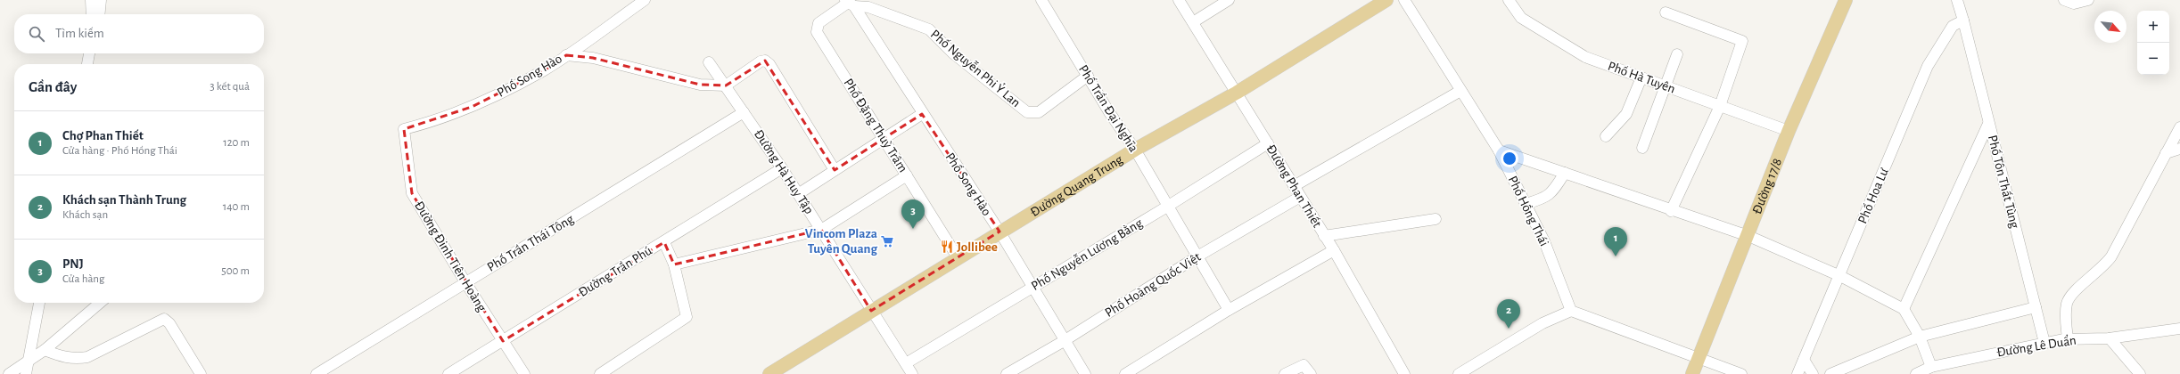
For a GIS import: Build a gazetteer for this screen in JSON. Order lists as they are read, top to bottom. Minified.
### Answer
{"streets":{"main road":["Đường Quang Trung","Đường 17/8"],"street":["Phố Nguyễn Phi Ỷ Lan","Phố Song Hào","Phố Hà Tuyên","Phố Trần Đại Nghĩa","Phố Đặng Thuỳ Trâm","Đường Hà Huy Tập","Phố Tôn Thất Tùng","Đường Phan Thiết","Phố Hoa Lư","Phố Hồng Thái","Phố Trần Thái Tông","Phố Nguyễn Lương Bằng","Đường Đinh Tiên Hoàng","Đường Trần Phú","Phố Hoàng Quốc Việt","Đường Lê Duẩn"]},"crossings":[["Phố Nguyễn Phi Ỷ Lan","Phố Song Hào"],["Phố Nguyễn Phi Ỷ Lan","Phố Trần Đại Nghĩa"],["Phố Nguyễn Phi Ỷ Lan","Phố Đặng Thuỳ Trâm"],["Phố Song Hào","Phố Đặng Thuỳ Trâm"],["Phố Song Hào","Đường Quang Trung"],["Phố Song Hào","Phố Nguyễn Lương Bằng"],["Phố Song Hào","Đường Đinh Tiên Hoàng"],["Phố Song Hào","Phố Hoàng Quốc Việt"],["Phố Hà Tuyên","Đường 17/8"],["Phố Trần Đại Nghĩa","Đường Quang Trung"],["Phố Trần Đại Nghĩa","Phố Nguyễn Lương Bằng"],["Phố Trần Đại Nghĩa","Phố Hoàng Quốc Việt"],["Phố Đặng Thuỳ Trâm","Đường Quang Trung"],["Đường Hà Huy Tập","Đường Quang Trung"],["Đường Hà Huy Tập","Phố Trần Thái Tông"],["Đường Hà Huy Tập","Phố Nguyễn Lương Bằng"],["Đường Hà Huy Tập","Đường Trần Phú"],["Phố Tôn Thất Tùng","Phố Hoa Lư"],["Phố Tôn Thất Tùng","Đường Lê Duẩn"],["Đường Quang Trung","Đường Phan Thiết"],["Đường Phan Thiết","Phố Nguyễn Lương Bằng"],["Đường Phan Thiết","Phố Hoàng Quốc Việt"],["Phố Trần Thái Tông","Đường Đinh Tiên Hoàng"],["Đường Đinh Tiên Hoàng","Đường Trần Phú"]],"places":{"supermarket":["Vincom Plaza Tuyên Quang"],"restaurant":["Jollibee"]},"north":"bottom right","page":{"map_buttons":["+","−"],"search":"Tìm kiếm","heading":["Gần đây","3 kết quả"],"list":[{"mark":"1","name":"Chợ Phan Thiết","note":"Cửa hàng · Phố Hồng Thái","value":"120 m"},{"mark":"2","name":"Khách sạn Thành Trung","note":"Khách sạn","value":"140 m"},{"mark":"3","name":"PNJ","note":"Cửa hàng","value":"500 m"}],"pins":["3","1","2"]}}
